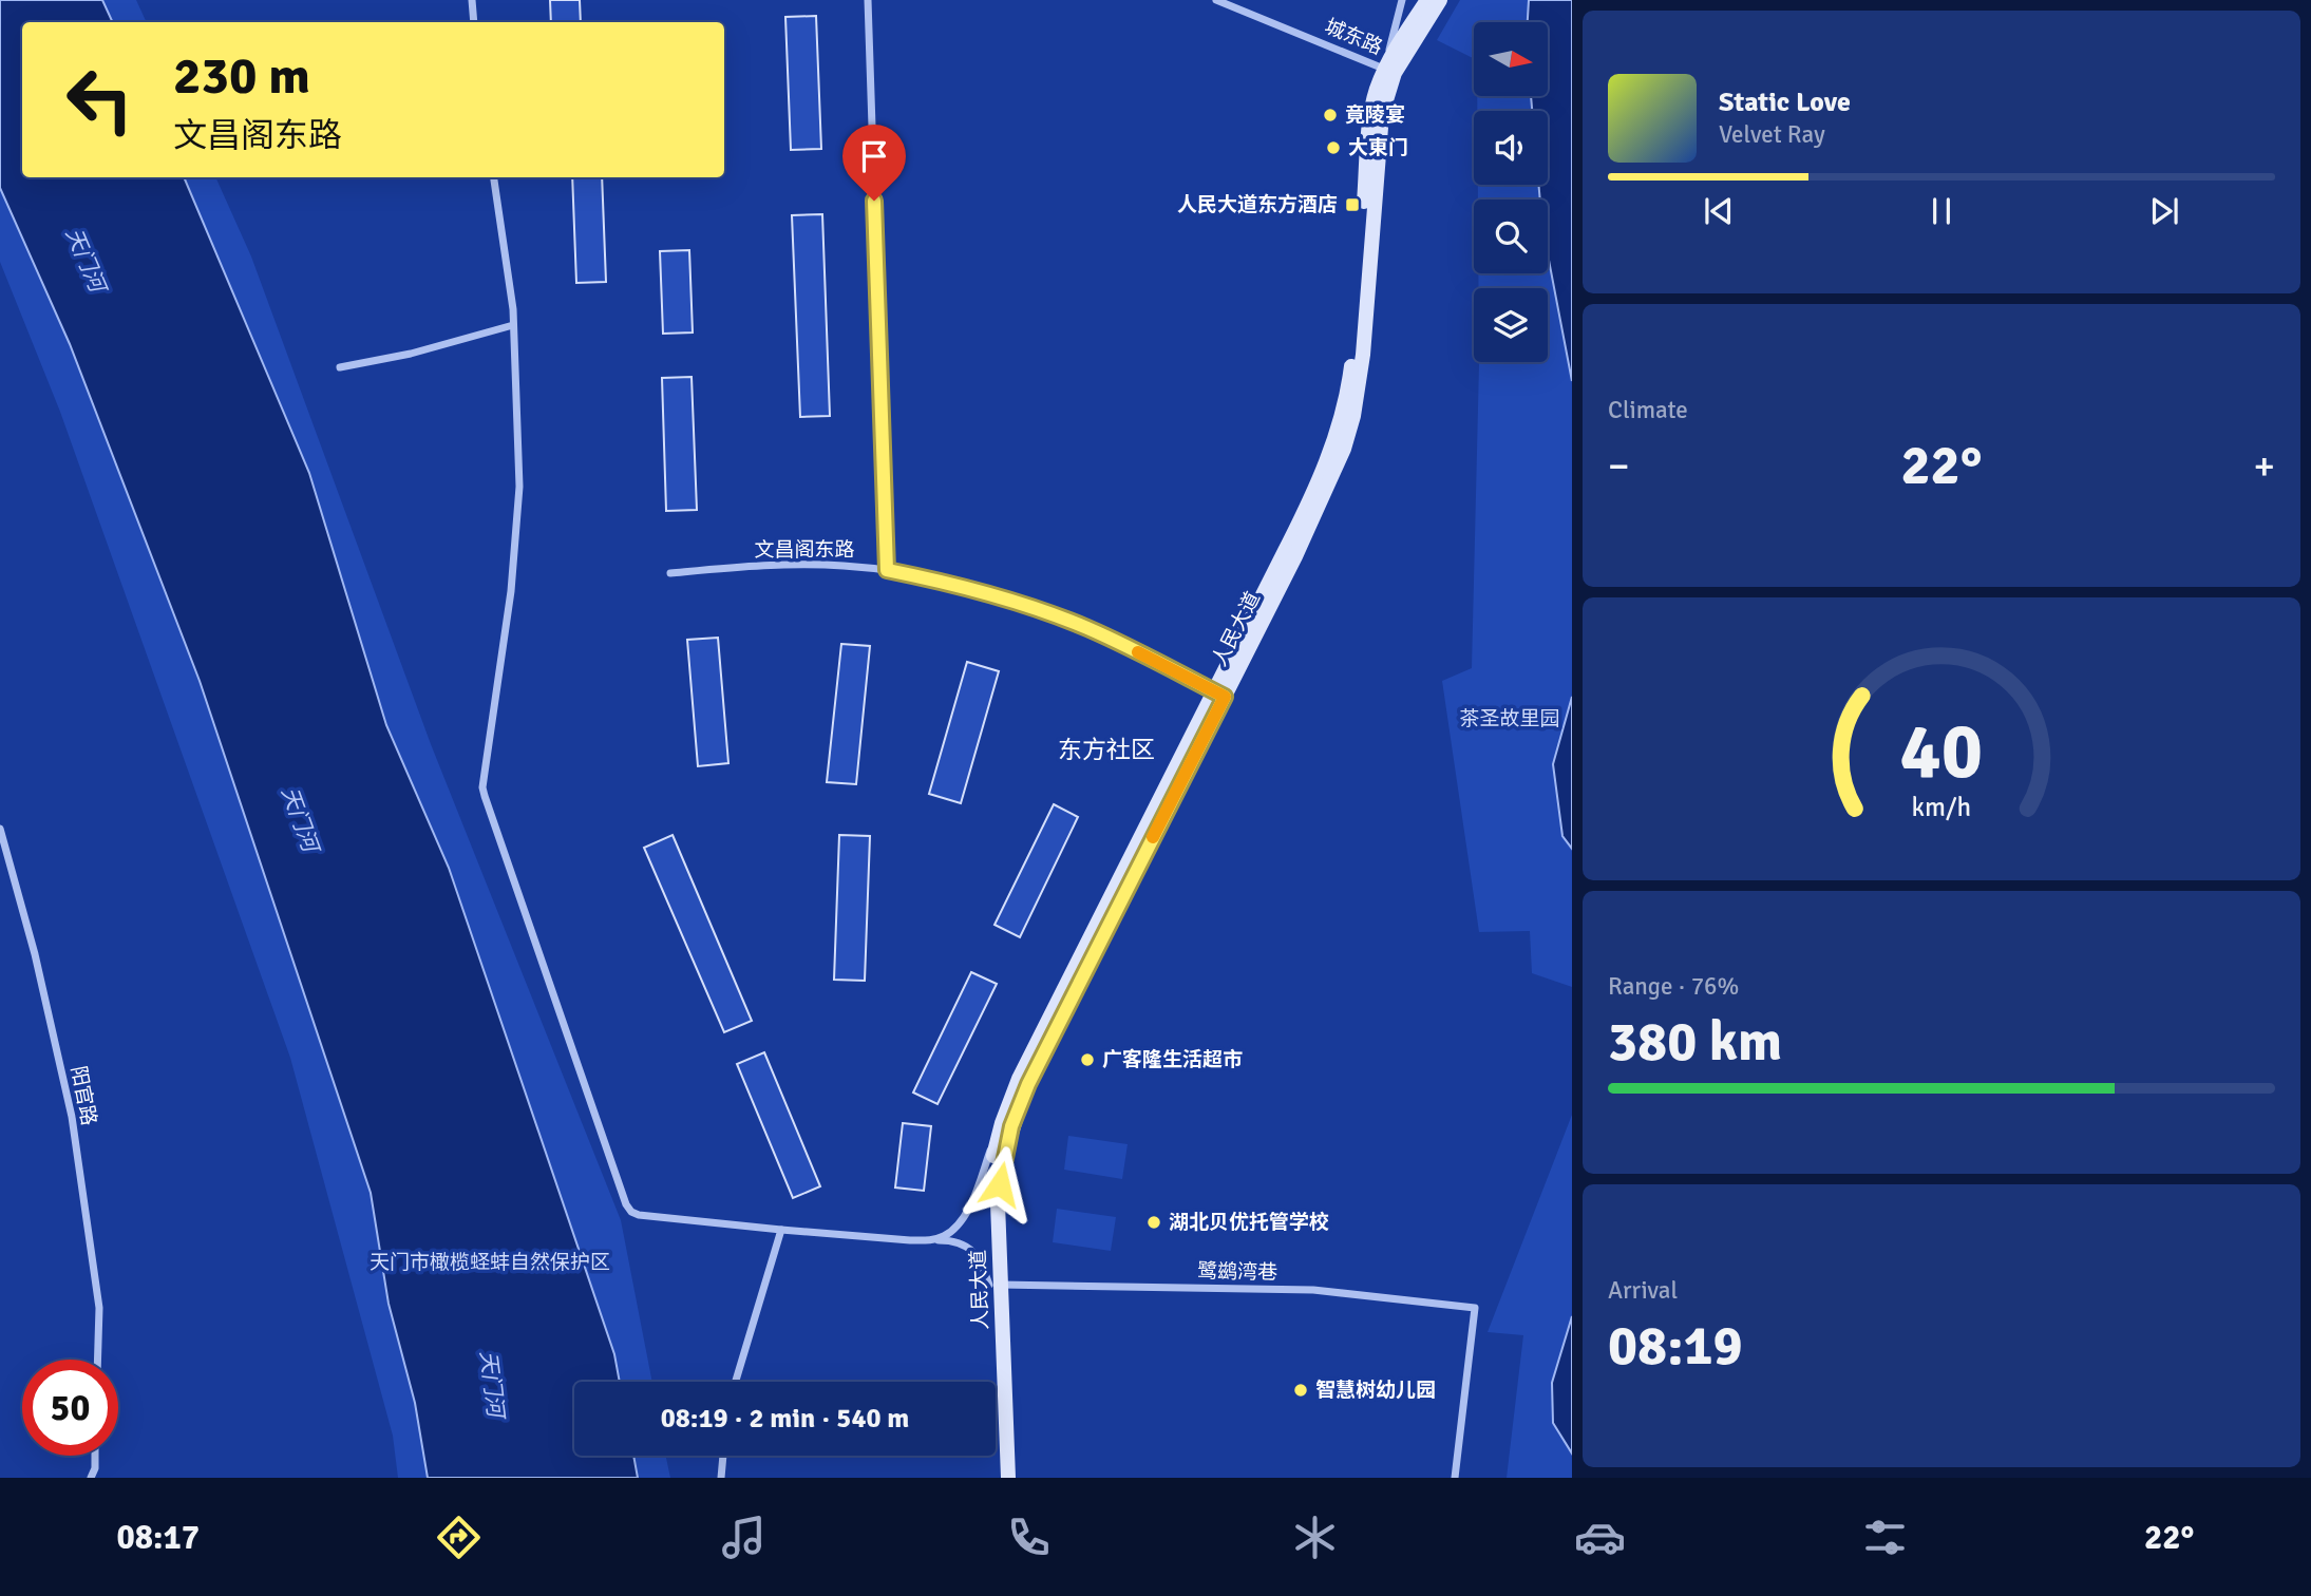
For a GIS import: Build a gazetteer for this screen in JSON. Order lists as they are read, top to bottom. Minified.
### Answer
{"streets":{"main road":["人民大道"],"street":["城东路","文昌阁东路","阳官路","鹭鹚湾巷"]},"crossings":[["城东路","人民大道"],["文昌阁东路","人民大道"],["人民大道","鹭鹚湾巷"]],"districts":["东方社区"],"water":["天门河"],"parks":["茶圣故里园","天门市橄榄蛏蚌自然保护区"],"places":{"other":["竟陵宴","大東门","广客隆生活超市","湖北贝优托管学校","智慧树幼儿园"],"transit":["人民大道东方酒店"]},"north":"right","page":{"turn":["230 m","文昌阁东路"],"song":["Static Love","Velvet Ray"],"tile":["Climate",["Range · 76%","380 km"],["Arrival","08:19"]],"heat":["−","22°","+"],"limit":"50","trip":"08:19 · 2 min · 540 m","tabs":["08:17","22°"],"gauge":["40","km/h"]}}
